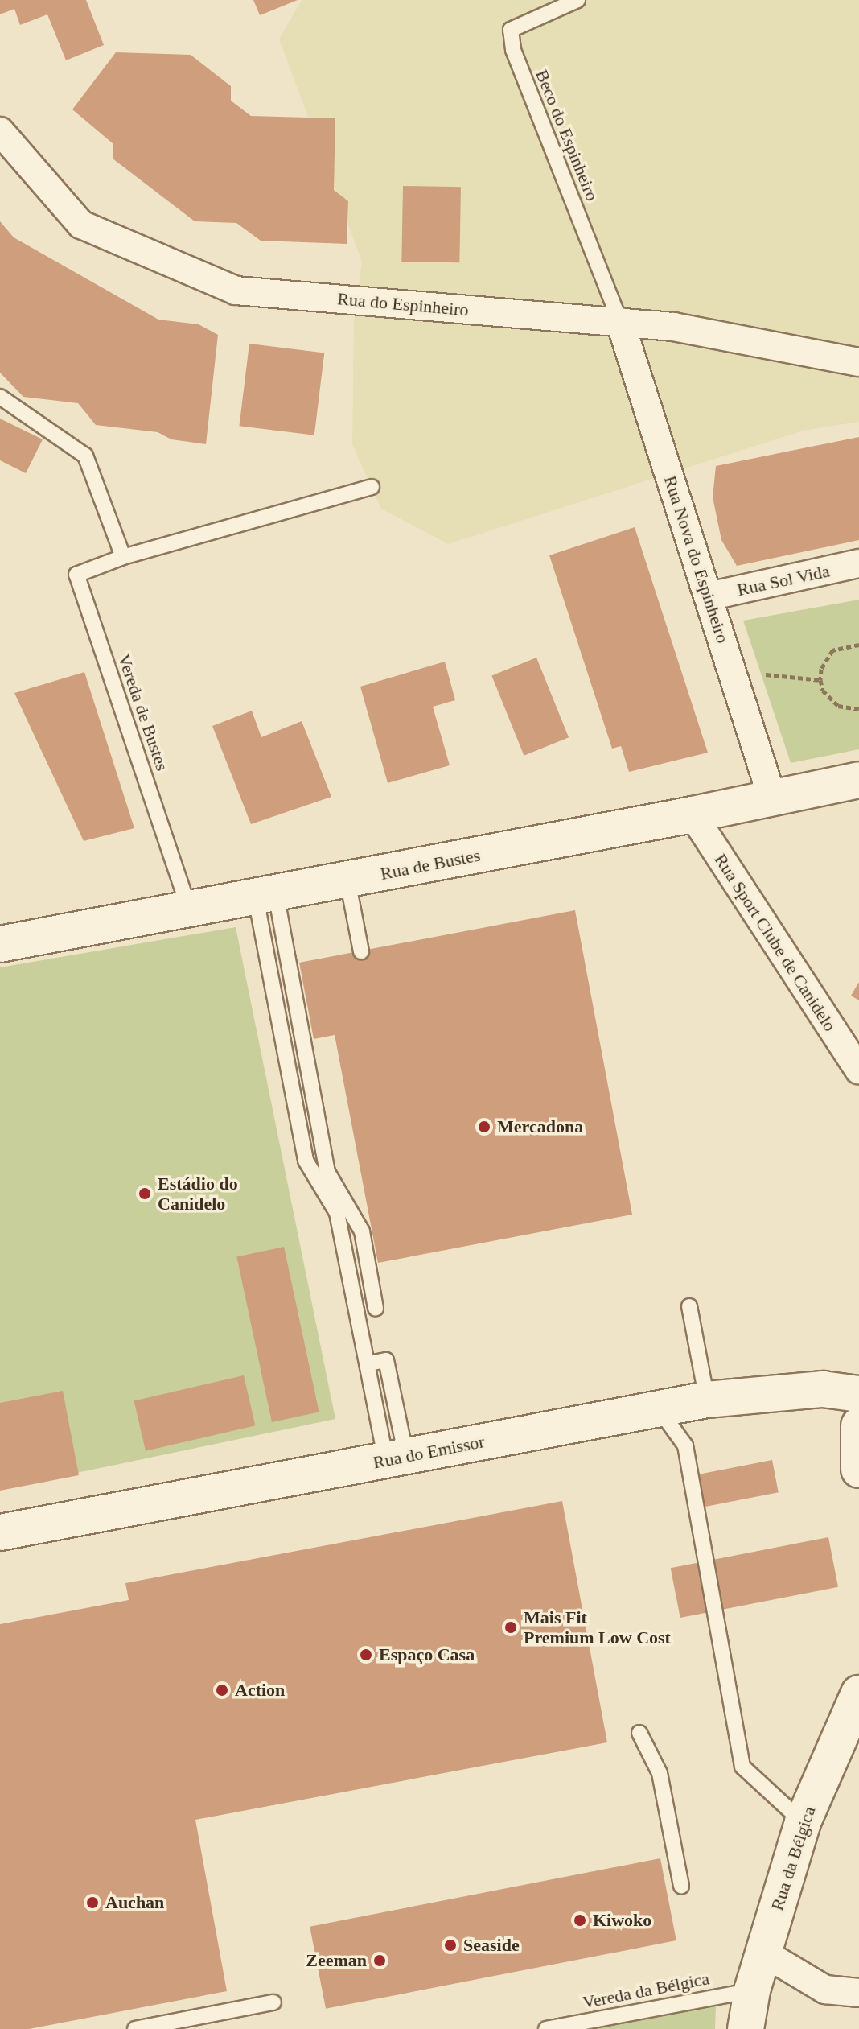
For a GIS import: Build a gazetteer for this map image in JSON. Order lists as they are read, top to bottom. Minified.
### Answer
{"streets":{"main road":["Rua de Bustes","Rua do Emissor","Rua da Bélgica"],"street":["Rua do Espinheiro","Rua Nova do Espinheiro","Rua Sol Vida","Rua Sport Clube de Canidelo"],"lane":["Beco do Espinheiro","Vereda de Bustes","Vereda da Bélgica"]},"crossings":[["Beco do Espinheiro","Rua do Espinheiro"],["Beco do Espinheiro","Rua Nova do Espinheiro"],["Rua do Espinheiro","Rua Nova do Espinheiro"],["Rua Nova do Espinheiro","Rua Sol Vida"],["Rua Nova do Espinheiro","Rua de Bustes"],["Vereda de Bustes","Rua de Bustes"],["Rua de Bustes","Rua Sport Clube de Canidelo"],["Rua da Bélgica","Vereda da Bélgica"]],"places":["Mercadona","Estádio do Canidelo","Mais Fit Premium Low Cost","Espaço Casa","Action","Auchan","Kiwoko","Seaside","Zeeman"]}
